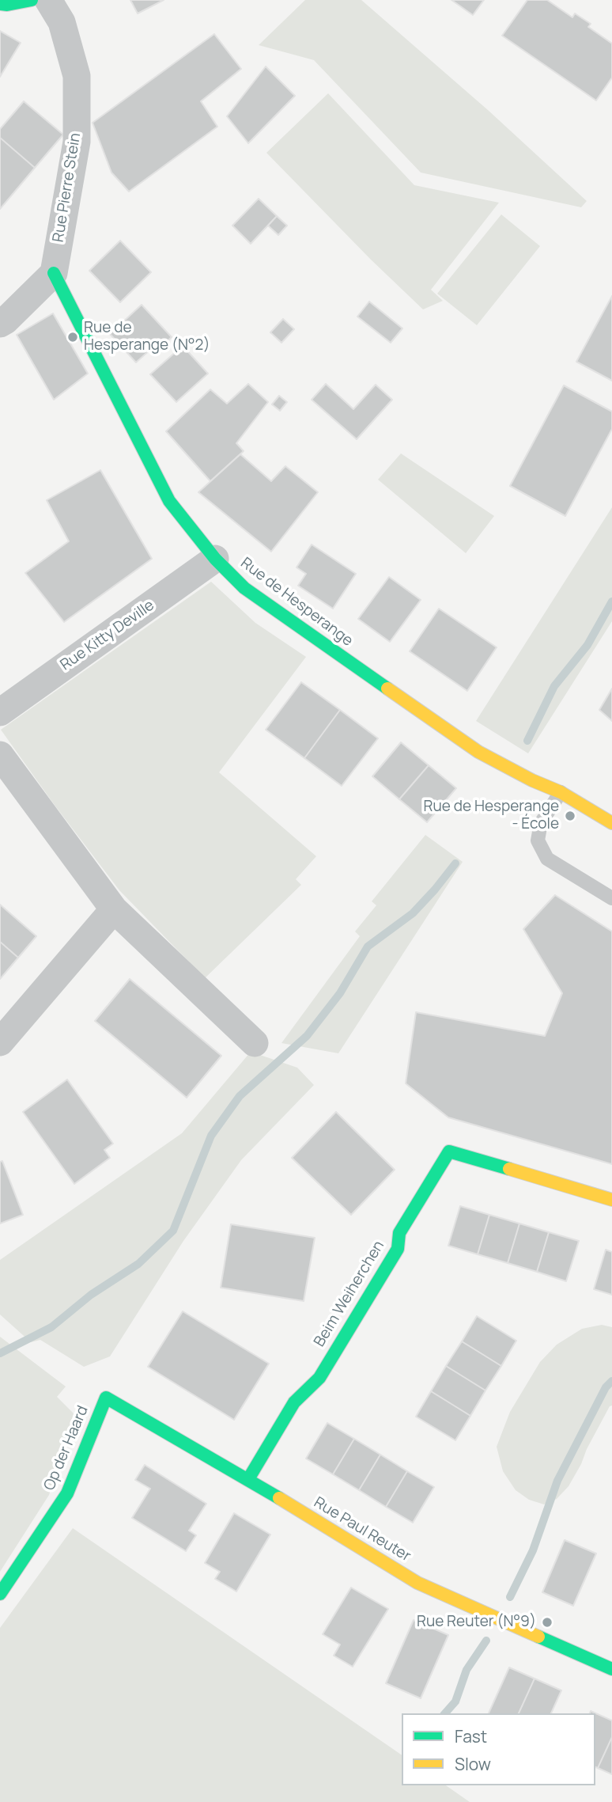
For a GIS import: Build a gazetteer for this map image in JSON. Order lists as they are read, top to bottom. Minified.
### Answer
{"streets":{"street":["Rue Pierre Stein","Rue de Hesperange","Rue Kitty Deville","Beim Weiherchen","Op der Haard","Rue Paul Reuter"]},"crossings":[["Rue Pierre Stein","Rue de Hesperange"],["Rue de Hesperange","Rue Kitty Deville"],["Beim Weiherchen","Rue Paul Reuter"],["Op der Haard","Rue Paul Reuter"]],"places":["Rue de Hesperange (N°2)","Rue de Hesperange - École","Rue Reuter (N°9)"],"legend":["Fast","Slow"]}
